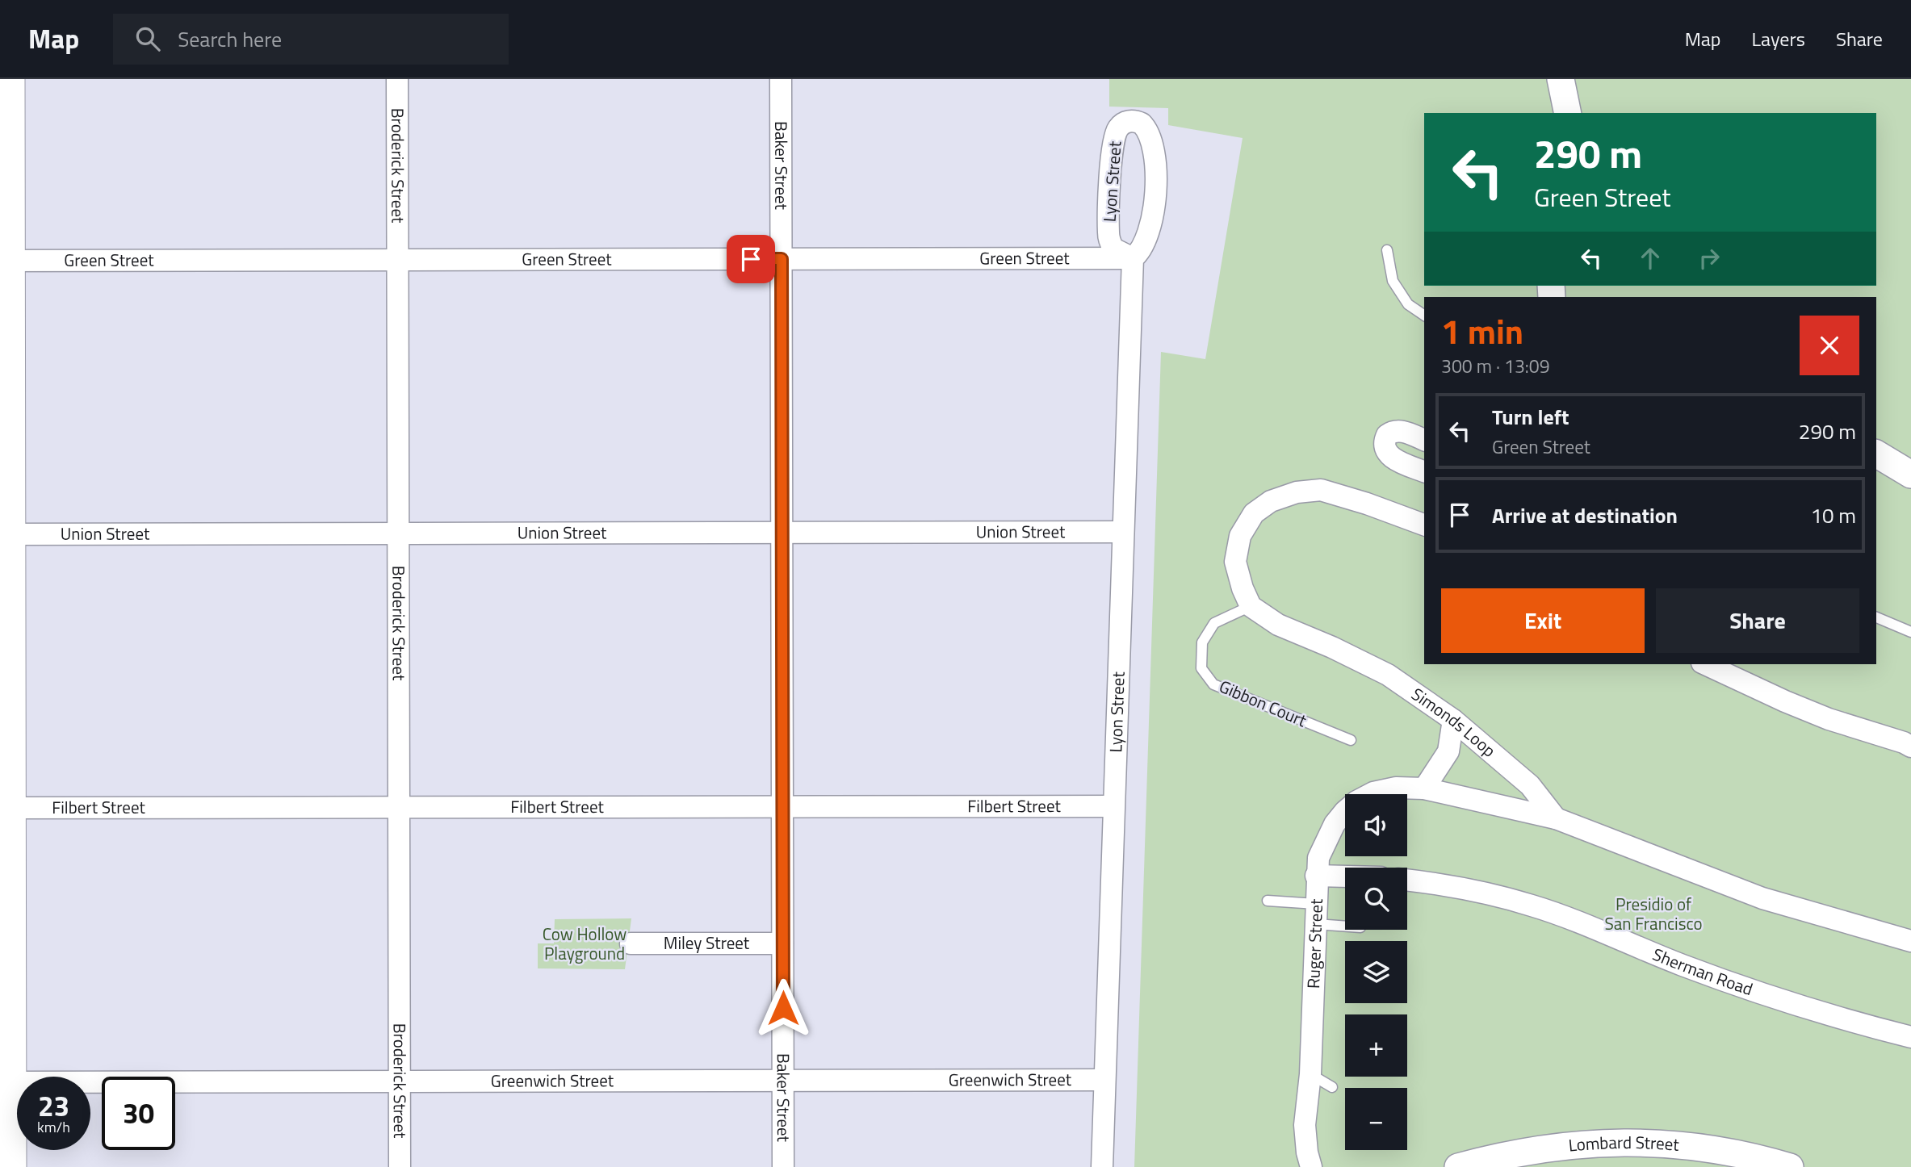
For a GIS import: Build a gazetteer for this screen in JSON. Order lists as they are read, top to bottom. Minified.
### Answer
{"streets":{"street":["Broderick Street","Baker Street","Lyon Street","Green Street","Union Street","Simonds Loop","Filbert Street","Ruger Street","Miley Street","Sherman Road","Greenwich Street","Lombard Street"],"lane":["Gibbon Court"]},"crossings":[["Broderick Street","Green Street"],["Broderick Street","Union Street"],["Broderick Street","Filbert Street"],["Broderick Street","Greenwich Street"],["Baker Street","Green Street"],["Baker Street","Union Street"],["Baker Street","Filbert Street"],["Baker Street","Miley Street"],["Baker Street","Greenwich Street"],["Lyon Street","Green Street"],["Lyon Street","Union Street"],["Lyon Street","Filbert Street"],["Lyon Street","Greenwich Street"],["Gibbon Court","Simonds Loop"],["Simonds Loop","Ruger Street"]],"parks":["Presidio of San Francisco","Cow Hollow Playground"],"page":{"header":"Map","search":"Search here","nav":["Map","Layers","Share"],"turn":["290 m","Green Street"],"heading":["1 min","300 m · 13:09"],"list":[{"name":"Turn left","note":"Green Street","value":"290 m"},{"name":"Arrive at destination","value":"10 m"}],"buttons":["Exit","Share"],"map_buttons":["+","−"],"speed":"23 km/h","limit":"30"}}
